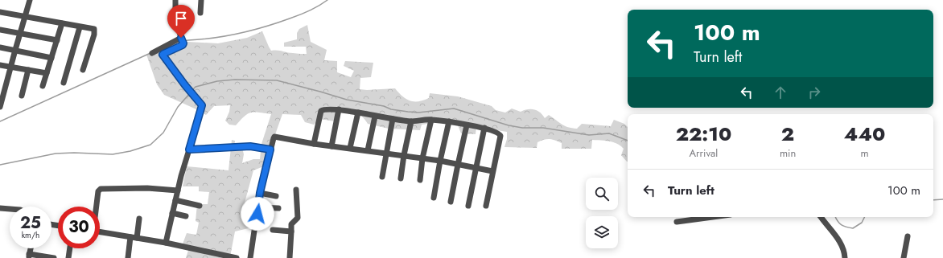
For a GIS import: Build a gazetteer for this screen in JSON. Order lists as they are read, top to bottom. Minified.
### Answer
{"page":{"turn":["100 m","Turn left"],"eta":["22:10","Arrival","2","min","440","m"],"list":[{"name":"Turn left","value":"100 m"}],"speed":"25 km/h","limit":"30"}}
